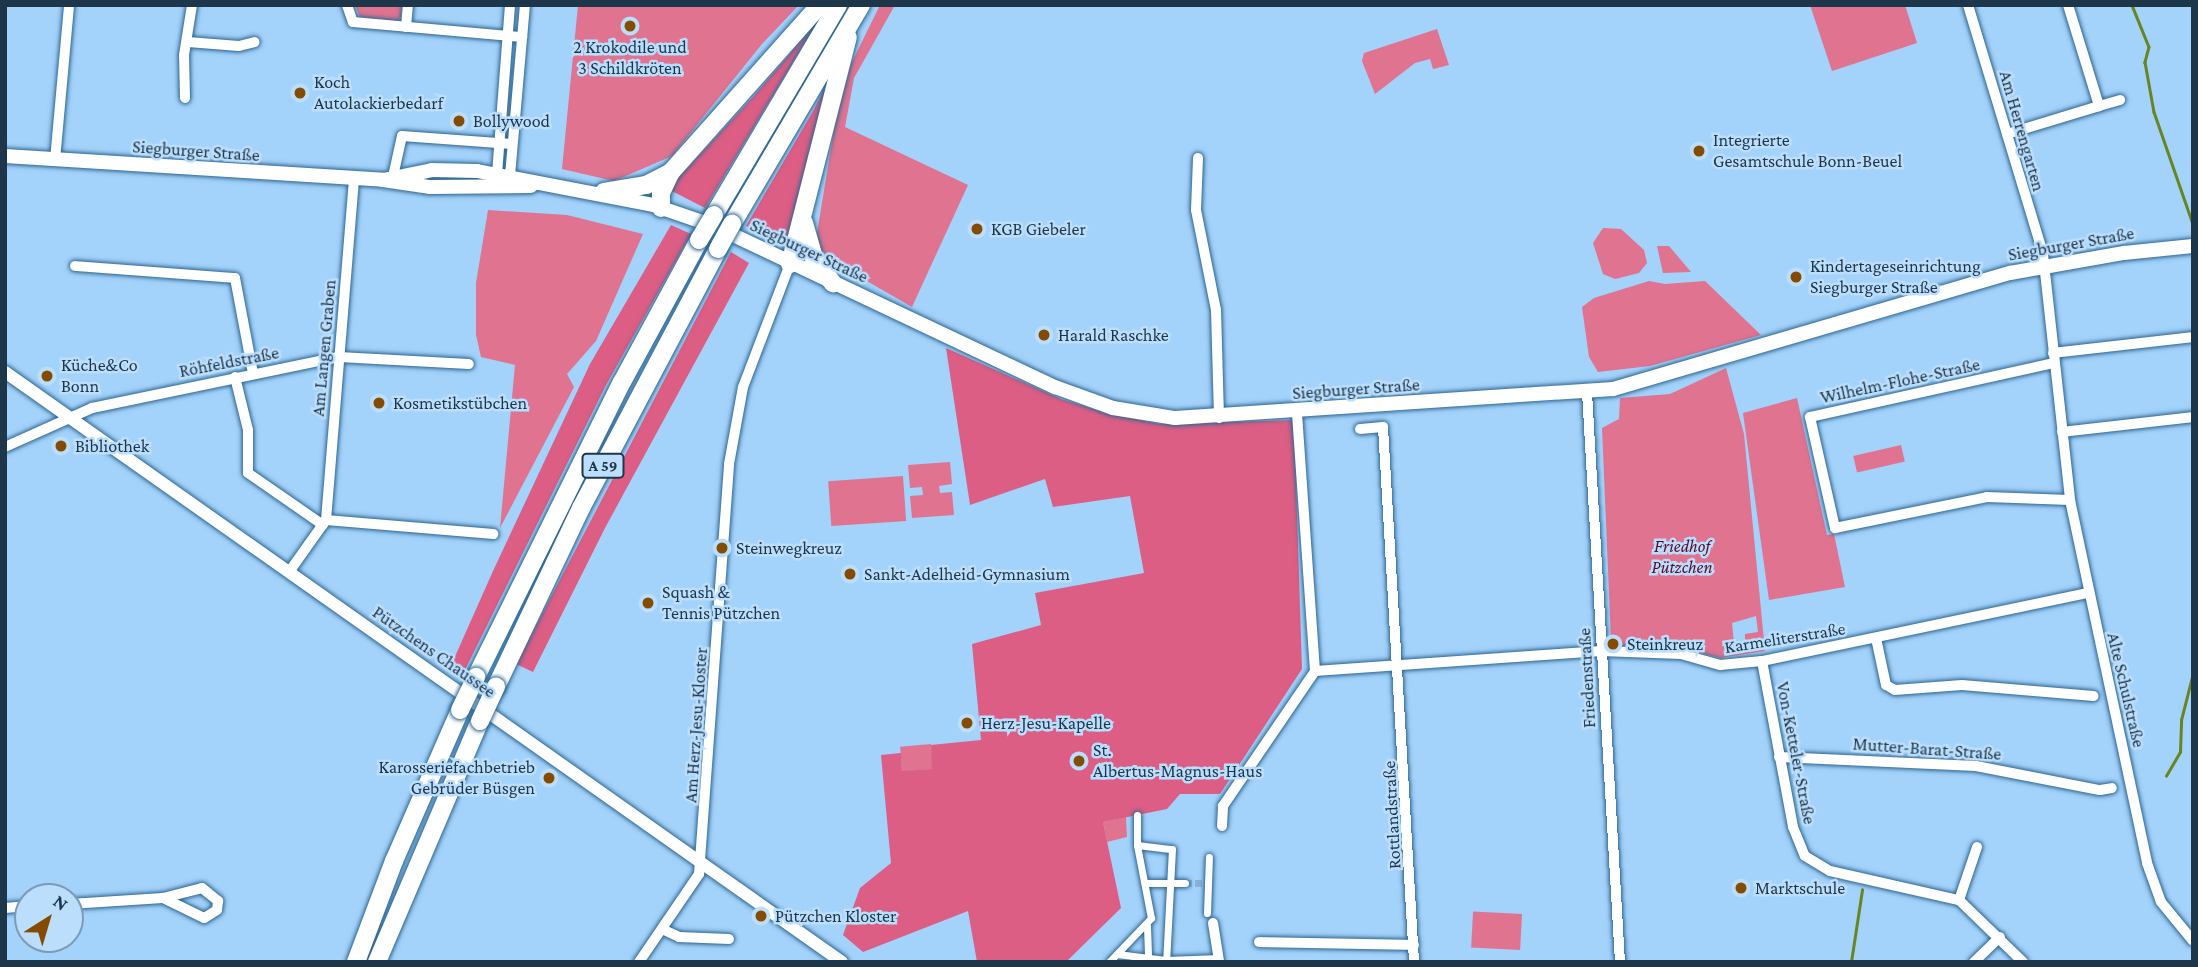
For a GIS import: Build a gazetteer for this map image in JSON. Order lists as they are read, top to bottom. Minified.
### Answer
{"streets":{"highway":["A 59"],"main road":["Siegburger Straße"],"street":["Am Herrengarten","Am Langen Graben","Röhfeldstraße","Wilhelm-Flohe-Straße","Karmeliterstraße","Pützchens Chaussee","Friedenstraße","Alte Schulstraße","Am Herz-Jesu-Kloster","Mutter-Barat-Straße","Von-Ketteler-Straße","Rottlandstraße"]},"crossings":[["Am Herrengarten","Siegburger Straße"],["Am Herrengarten","Alte Schulstraße"],["Siegburger Straße","Am Langen Graben"],["Siegburger Straße","Friedenstraße"],["Siegburger Straße","Alte Schulstraße"],["Siegburger Straße","Am Herz-Jesu-Kloster"],["Am Langen Graben","Röhfeldstraße"],["Röhfeldstraße","Pützchens Chaussee"],["Wilhelm-Flohe-Straße","Alte Schulstraße"],["Karmeliterstraße","Friedenstraße"],["Karmeliterstraße","Alte Schulstraße"],["Karmeliterstraße","Von-Ketteler-Straße"],["Karmeliterstraße","Rottlandstraße"],["Pützchens Chaussee","Am Herz-Jesu-Kloster"],["Mutter-Barat-Straße","Von-Ketteler-Straße"]],"parks":["Friedhof Pützchen"],"places":["2 Krokodile und 3 Schildkröten","Koch Autolackierbedarf","Bollywood","Integrierte Gesamtschule Bonn-Beuel","KGB Giebeler","Kindertageseinrichtung Siegburger Straße","Harald Raschke","Küche&Co Bonn","Kosmetikstübchen","Bibliothek","Steinwegkreuz","Sankt-Adelheid-Gymnasium","Squash & Tennis Pützchen","Steinkreuz","Herz-Jesu-Kapelle","St. Albertus-Magnus-Haus","Karosseriefachbetrieb Gebrüder Büsgen","Marktschule","Pützchen Kloster"],"north":"top right"}
